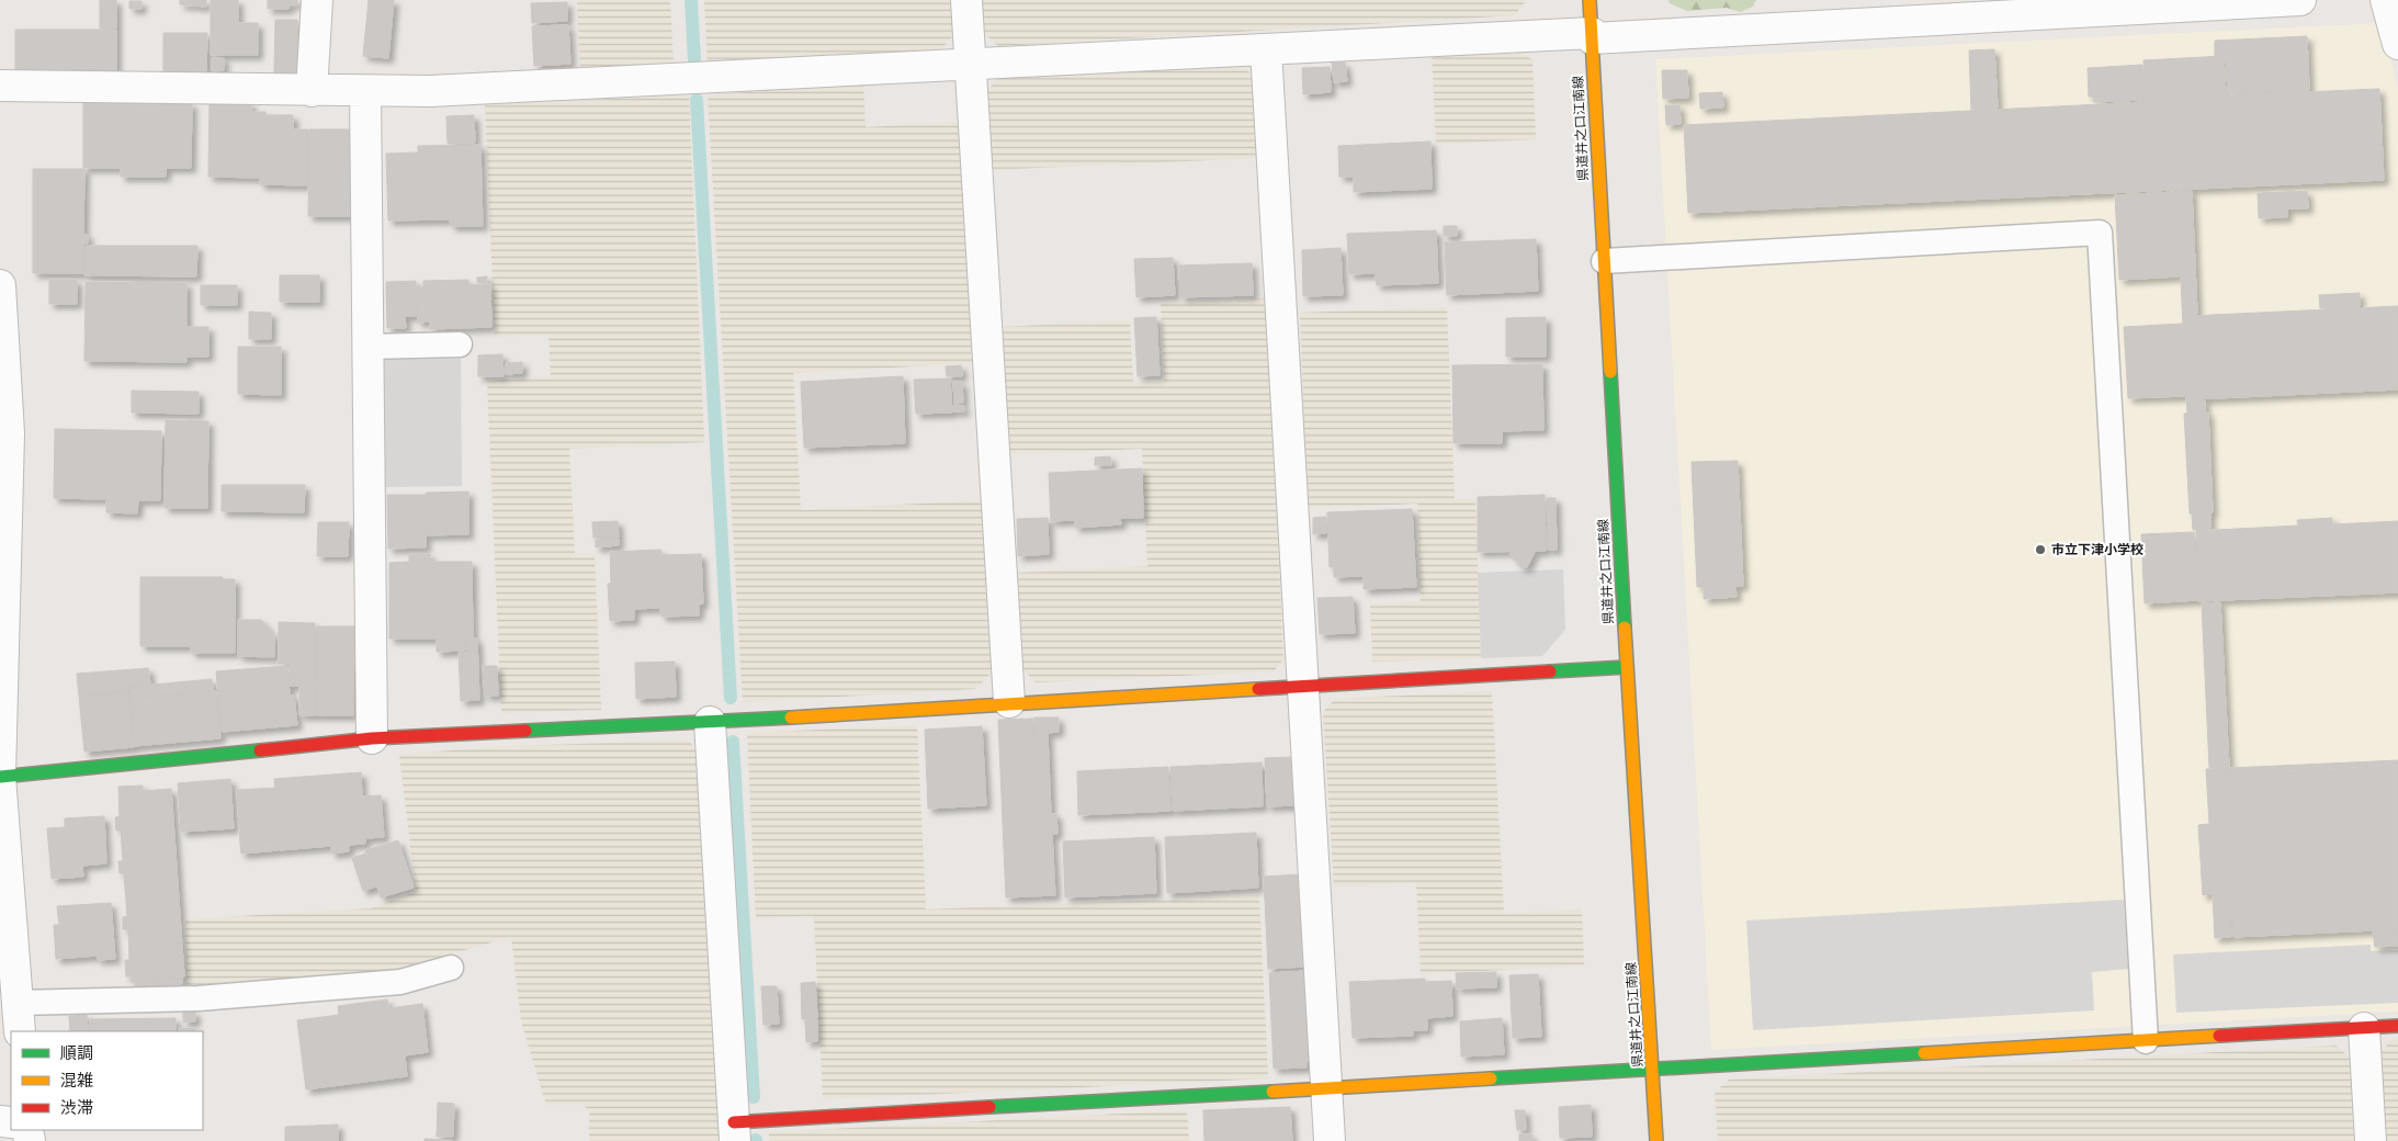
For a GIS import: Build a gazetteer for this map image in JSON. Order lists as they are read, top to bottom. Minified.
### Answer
{"streets":{"street":["県道井之口江南線"]},"places":["市立下津小学校"],"legend":["順調","混雑","渋滞"]}
